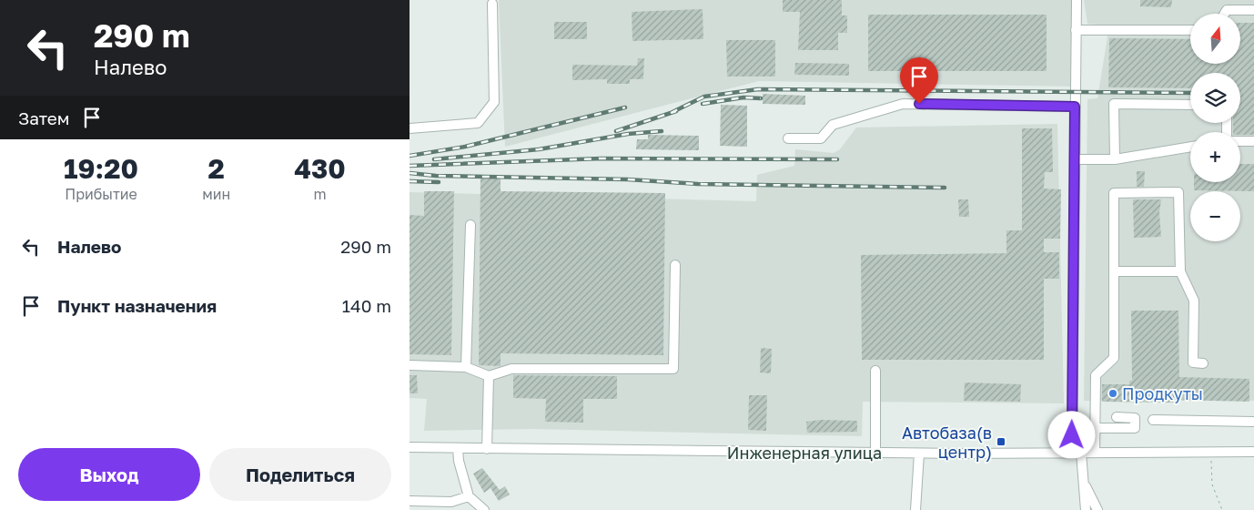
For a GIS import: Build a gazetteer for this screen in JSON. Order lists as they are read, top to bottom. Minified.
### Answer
{"streets":{"street":["Инженерная улица"]},"places":{"other":["Продкуты"],"transit":["Автобаза(в центр)"]},"north":"top","page":{"turn":["290 m","Налево"],"map_buttons":["+","−"],"then":"Затем","eta":["19:20","Прибытие","2","мин","430","m"],"list":[{"name":"Налево","value":"290 m"},{"name":"Пункт назначения","value":"140 m"}],"buttons":["Выход","Поделиться"]}}
